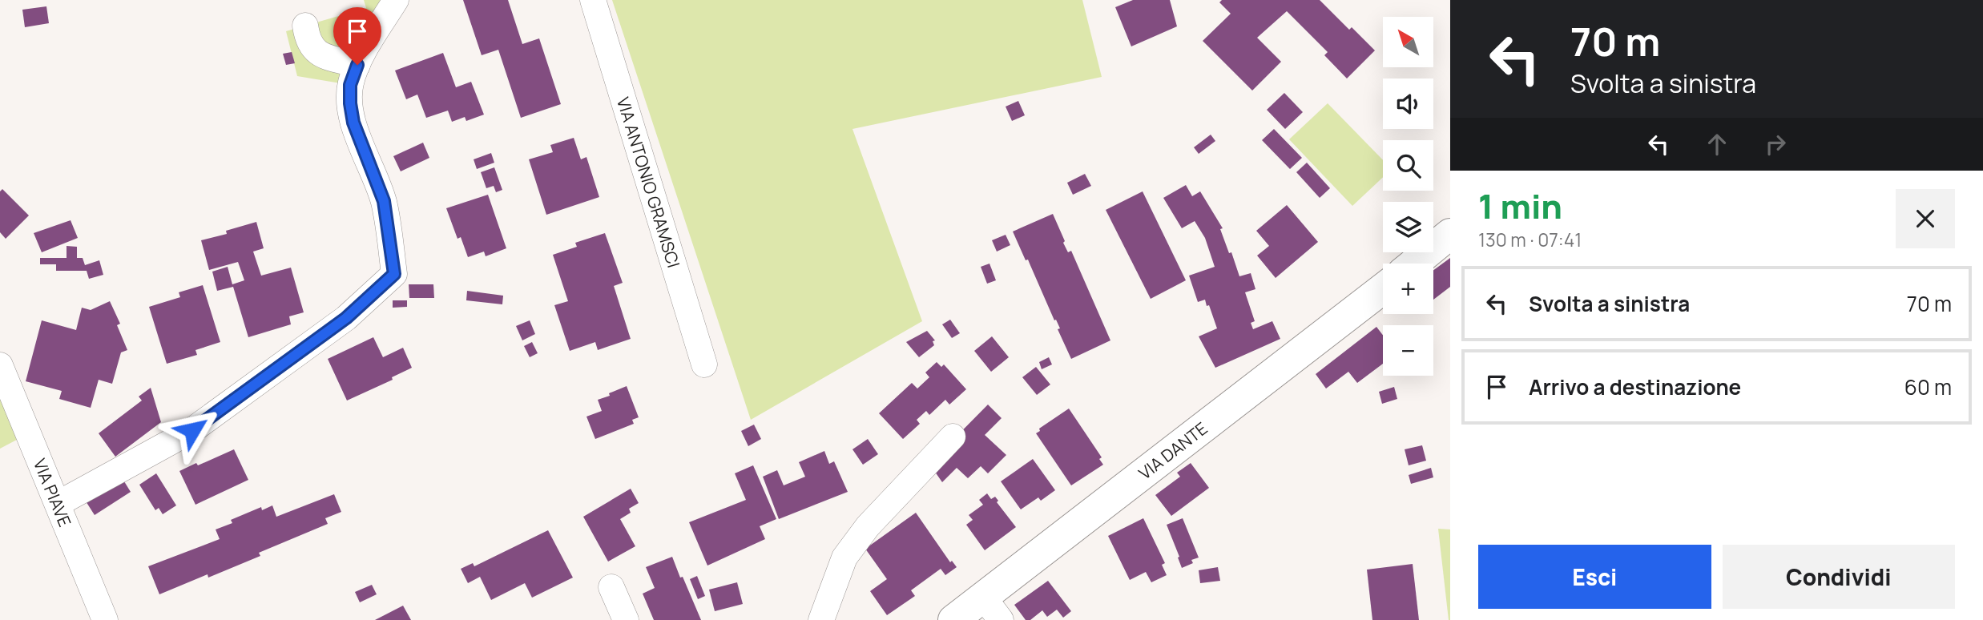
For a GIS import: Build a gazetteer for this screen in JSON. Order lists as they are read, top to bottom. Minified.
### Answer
{"streets":{"street":["VIA ANTONIO GRAMSCI","VIA DANTE","VIA PIAVE"]},"north":"top left","page":{"turn":["70 m","Svolta a sinistra"],"map_buttons":["+","−"],"heading":["1 min","130 m · 07:41"],"list":[{"name":"Svolta a sinistra","value":"70 m"},{"name":"Arrivo a destinazione","value":"60 m"}],"buttons":["Esci","Condividi"]}}
